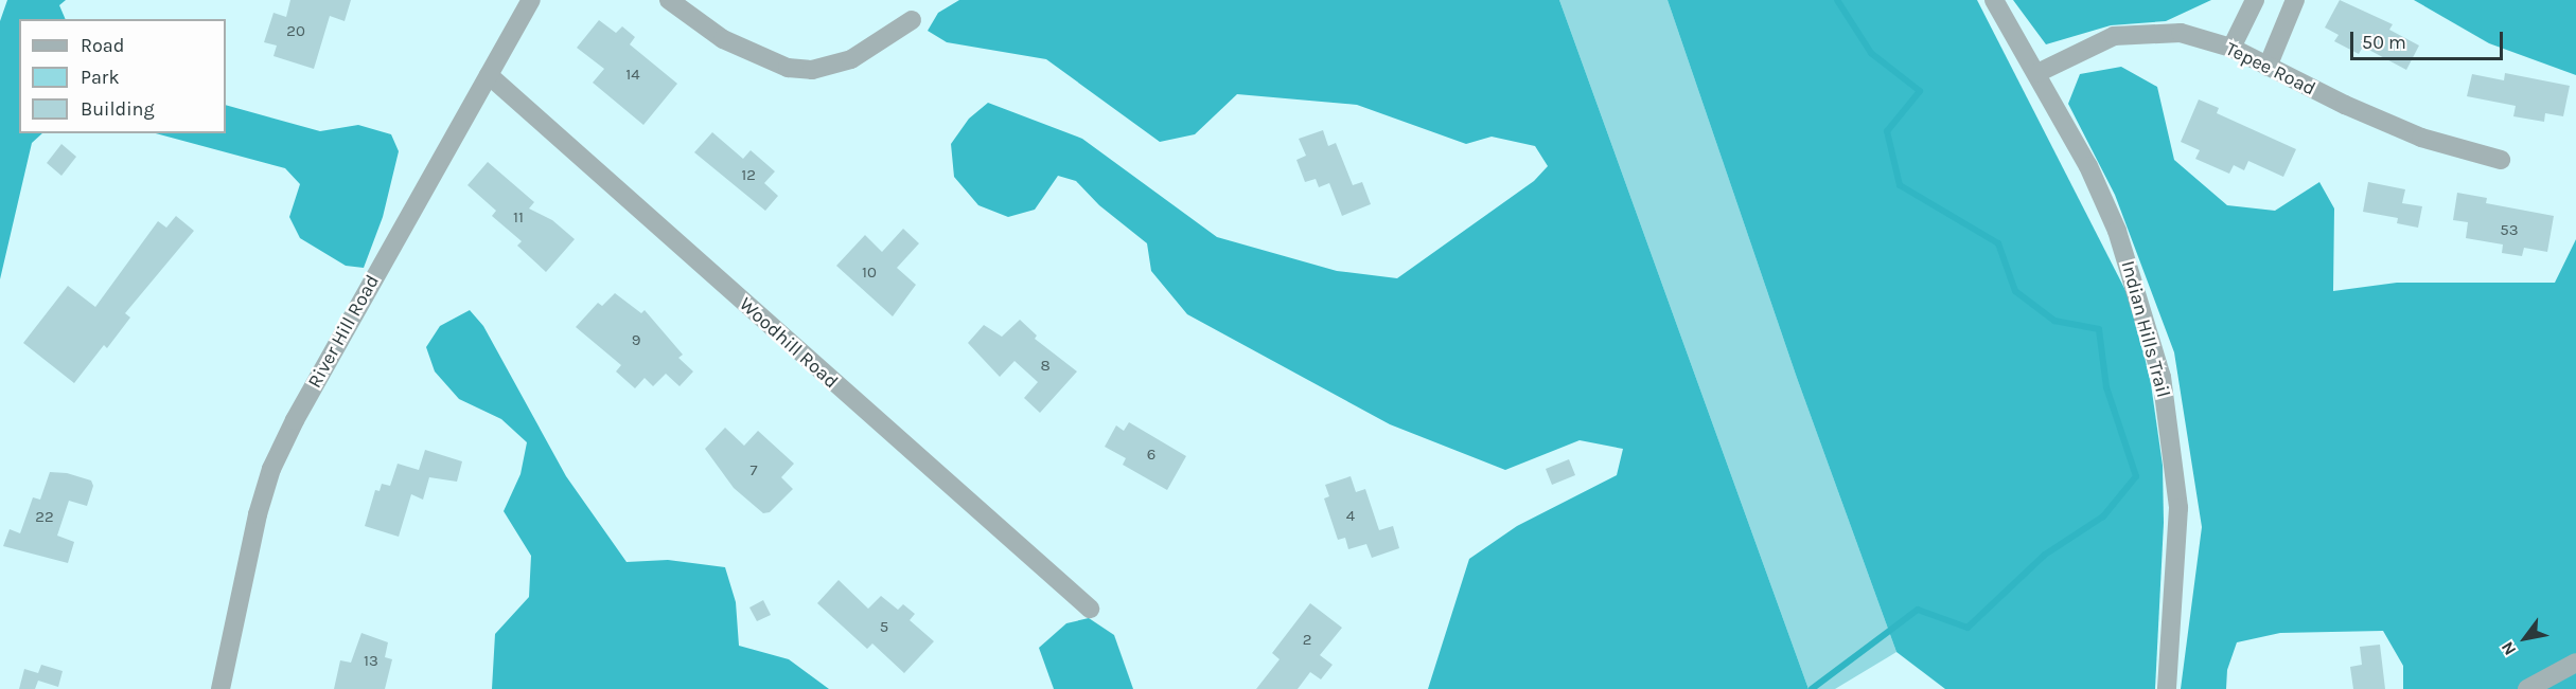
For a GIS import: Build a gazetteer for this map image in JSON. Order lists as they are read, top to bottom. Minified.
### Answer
{"streets":{"street":["Tepee Road","Indian Hills Trail","River Hill Road","Woodhill Road"]},"crossings":[["Tepee Road","Indian Hills Trail"],["River Hill Road","Woodhill Road"]],"house_numbers":["20","14","12","11","53","10","9","8","6","7","4","22","5","2","13"],"legend":["Road","Park","Building"],"scale_bar":"50 m","north":"bottom left"}
